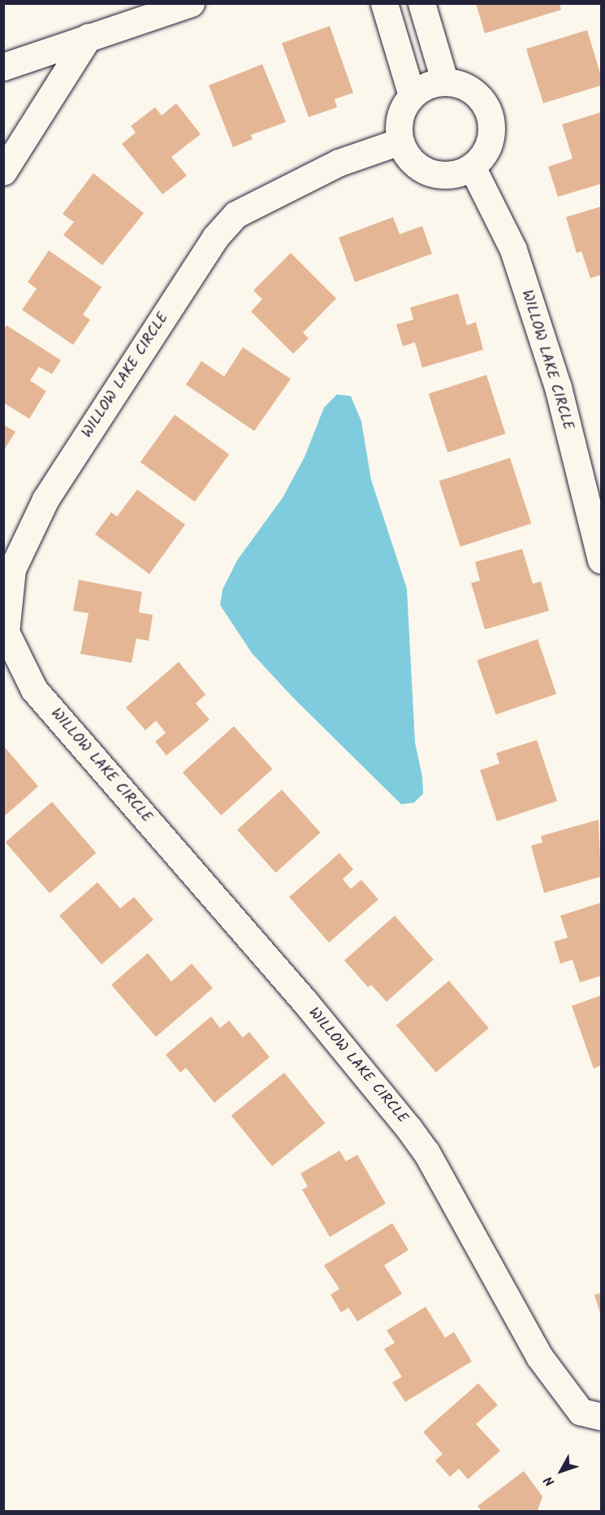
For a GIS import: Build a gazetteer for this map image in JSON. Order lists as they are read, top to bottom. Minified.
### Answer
{"streets":{"street":["WILLOW LAKE CIRCLE"]},"north":"bottom left"}
